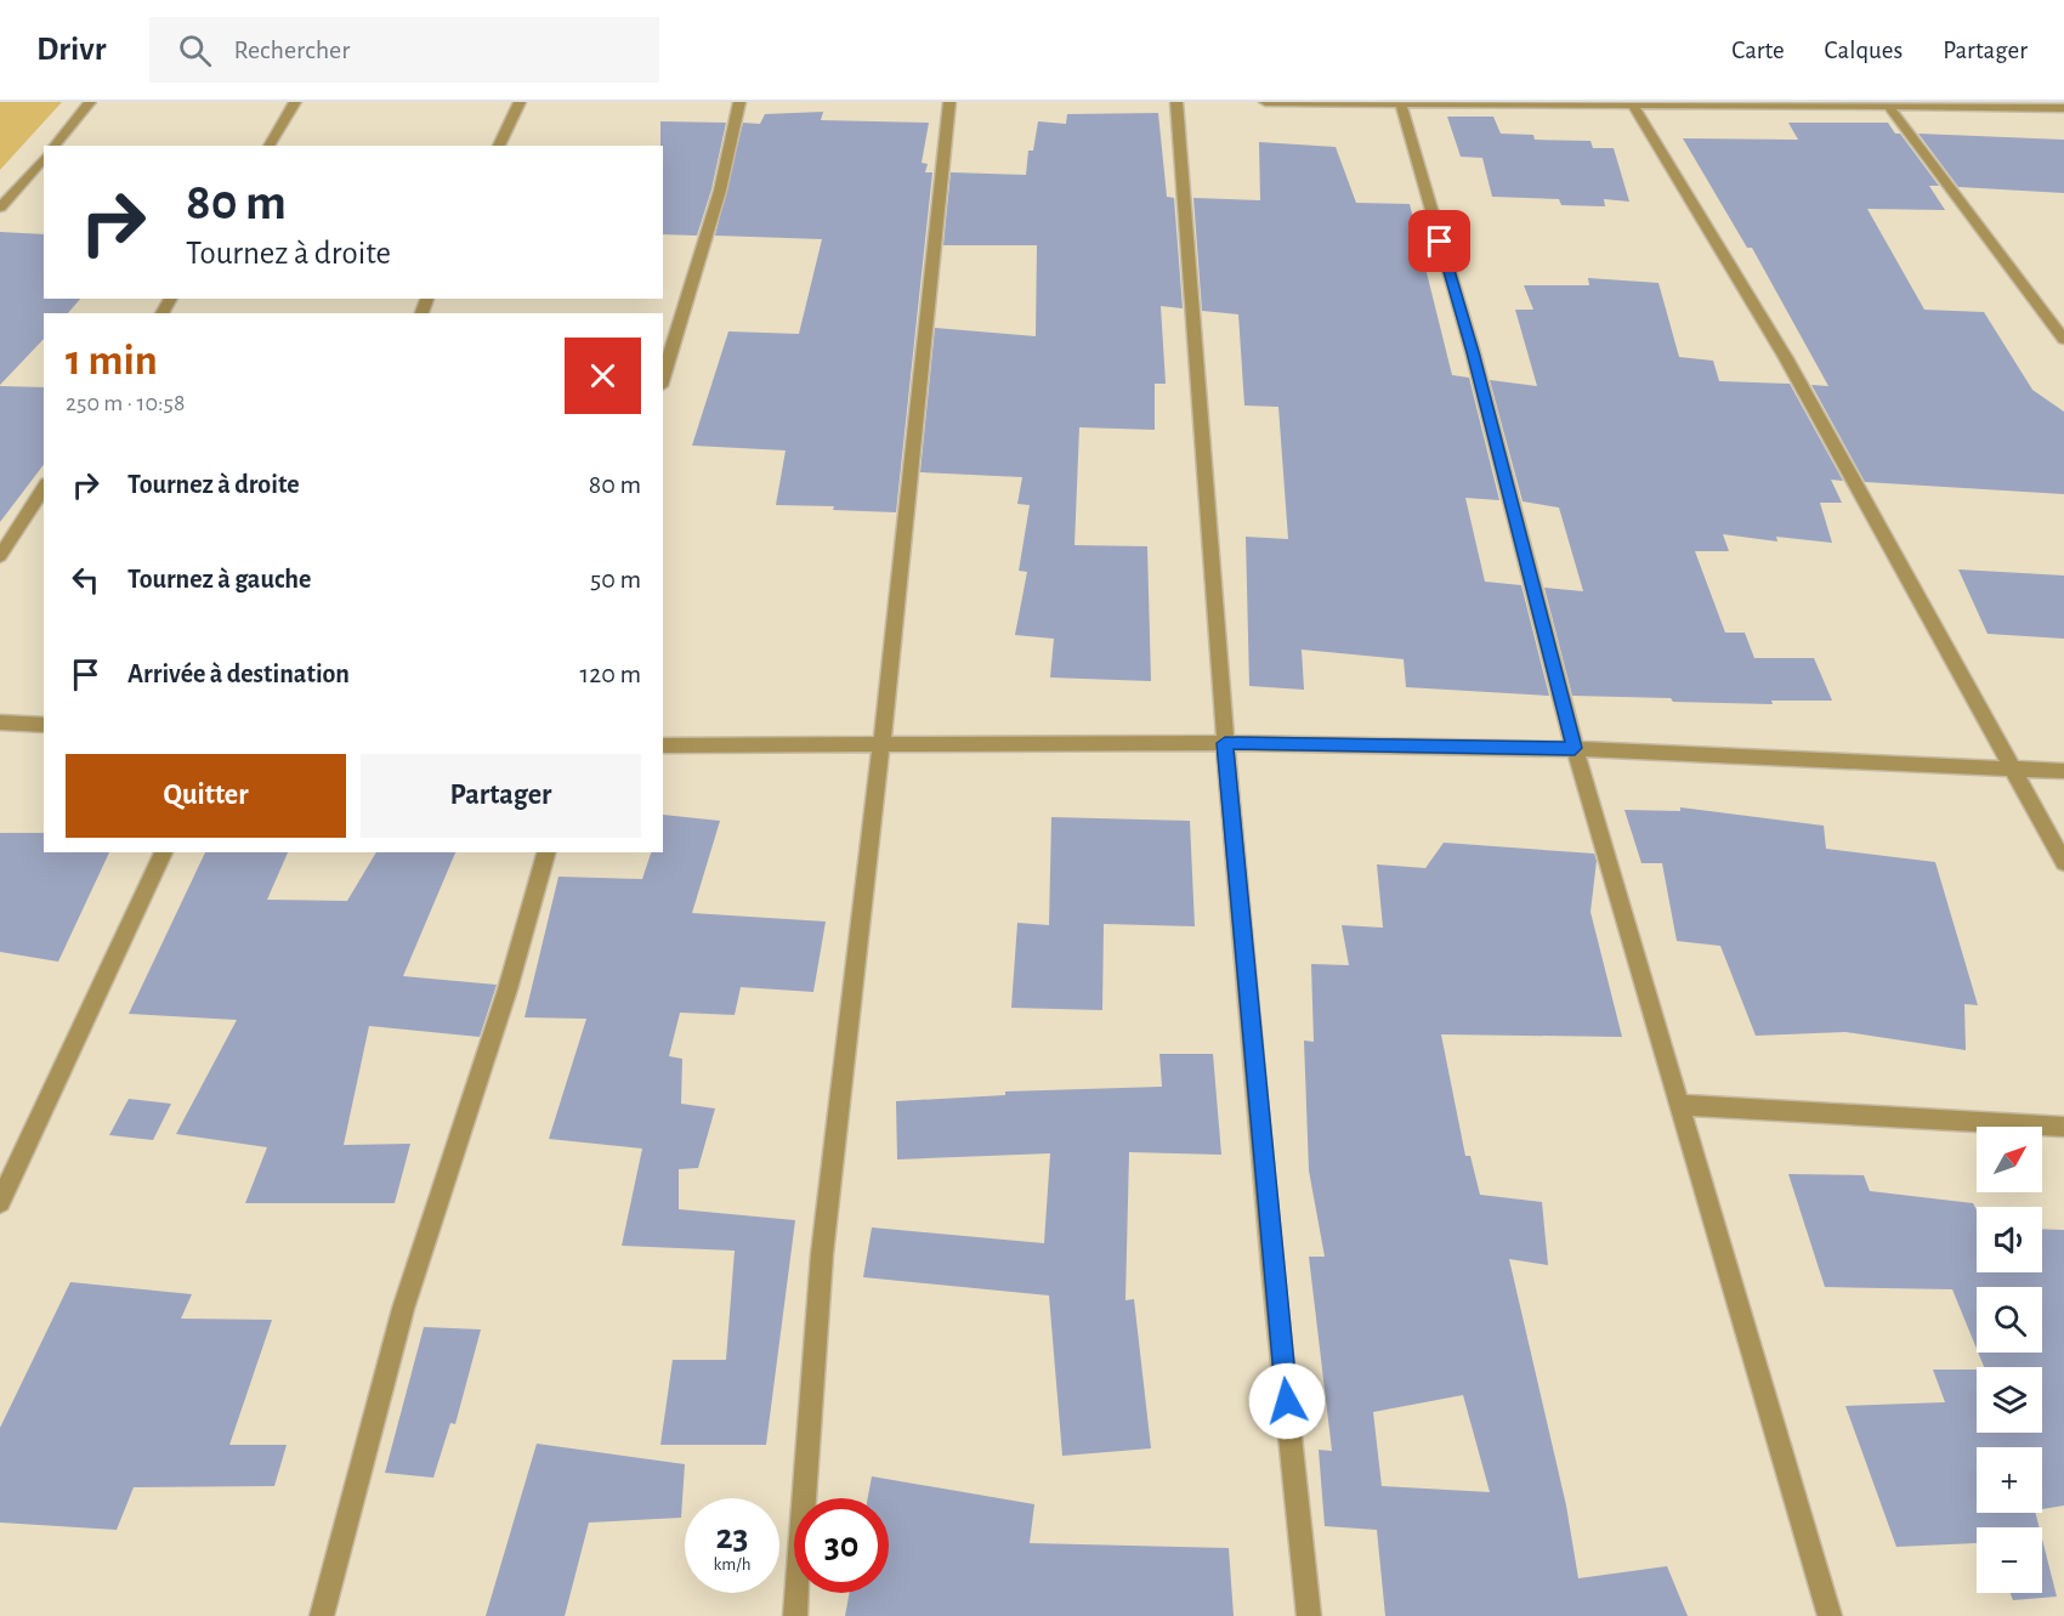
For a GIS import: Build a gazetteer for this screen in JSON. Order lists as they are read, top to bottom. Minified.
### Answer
{"north":"top right","page":{"header":"Drivr","search":"Rechercher","nav":["Carte","Calques","Partager"],"turn":["80 m","Tournez à droite"],"heading":["1 min","250 m · 10:58"],"list":[{"name":"Tournez à droite","value":"80 m"},{"name":"Tournez à gauche","value":"50 m"},{"name":"Arrivée à destination","value":"120 m"}],"buttons":["Quitter","Partager"],"map_buttons":["+","−"],"speed":"23 km/h","limit":"30"}}
